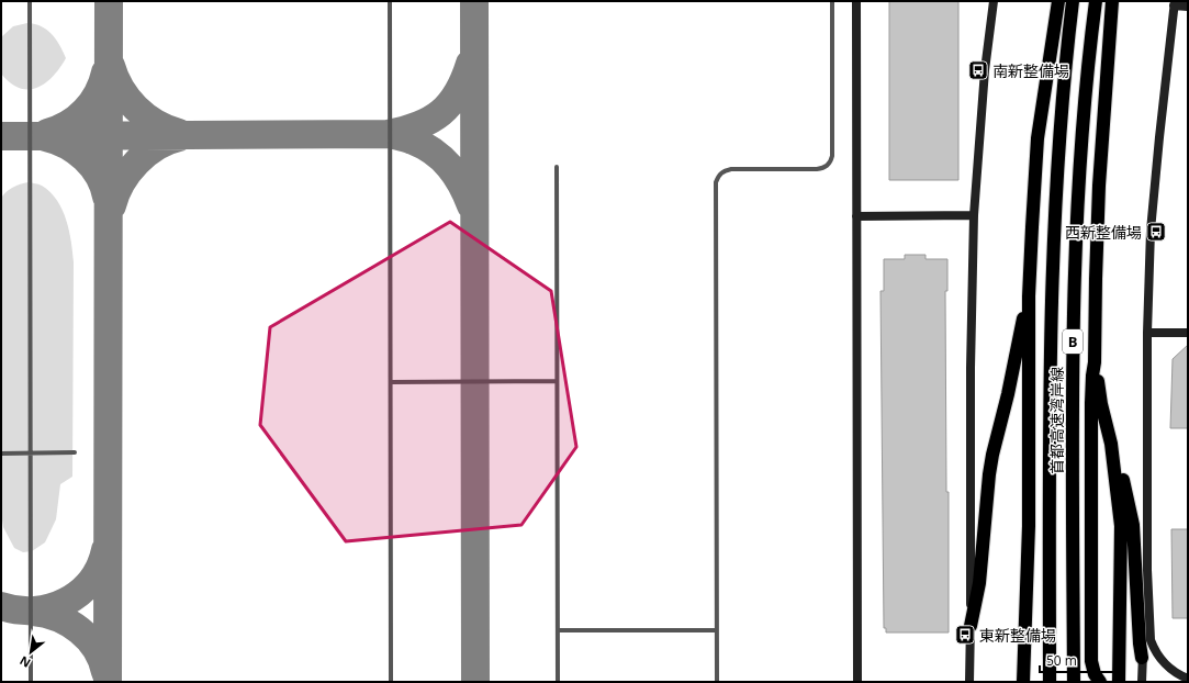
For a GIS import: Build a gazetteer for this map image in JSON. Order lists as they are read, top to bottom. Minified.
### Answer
{"streets":{"highway":["B","首都高速湾岸線"]},"places":{"bus stop":["南新整備場","西新整備場","東新整備場"]},"scale_bar":"50 m","north":"bottom left"}
